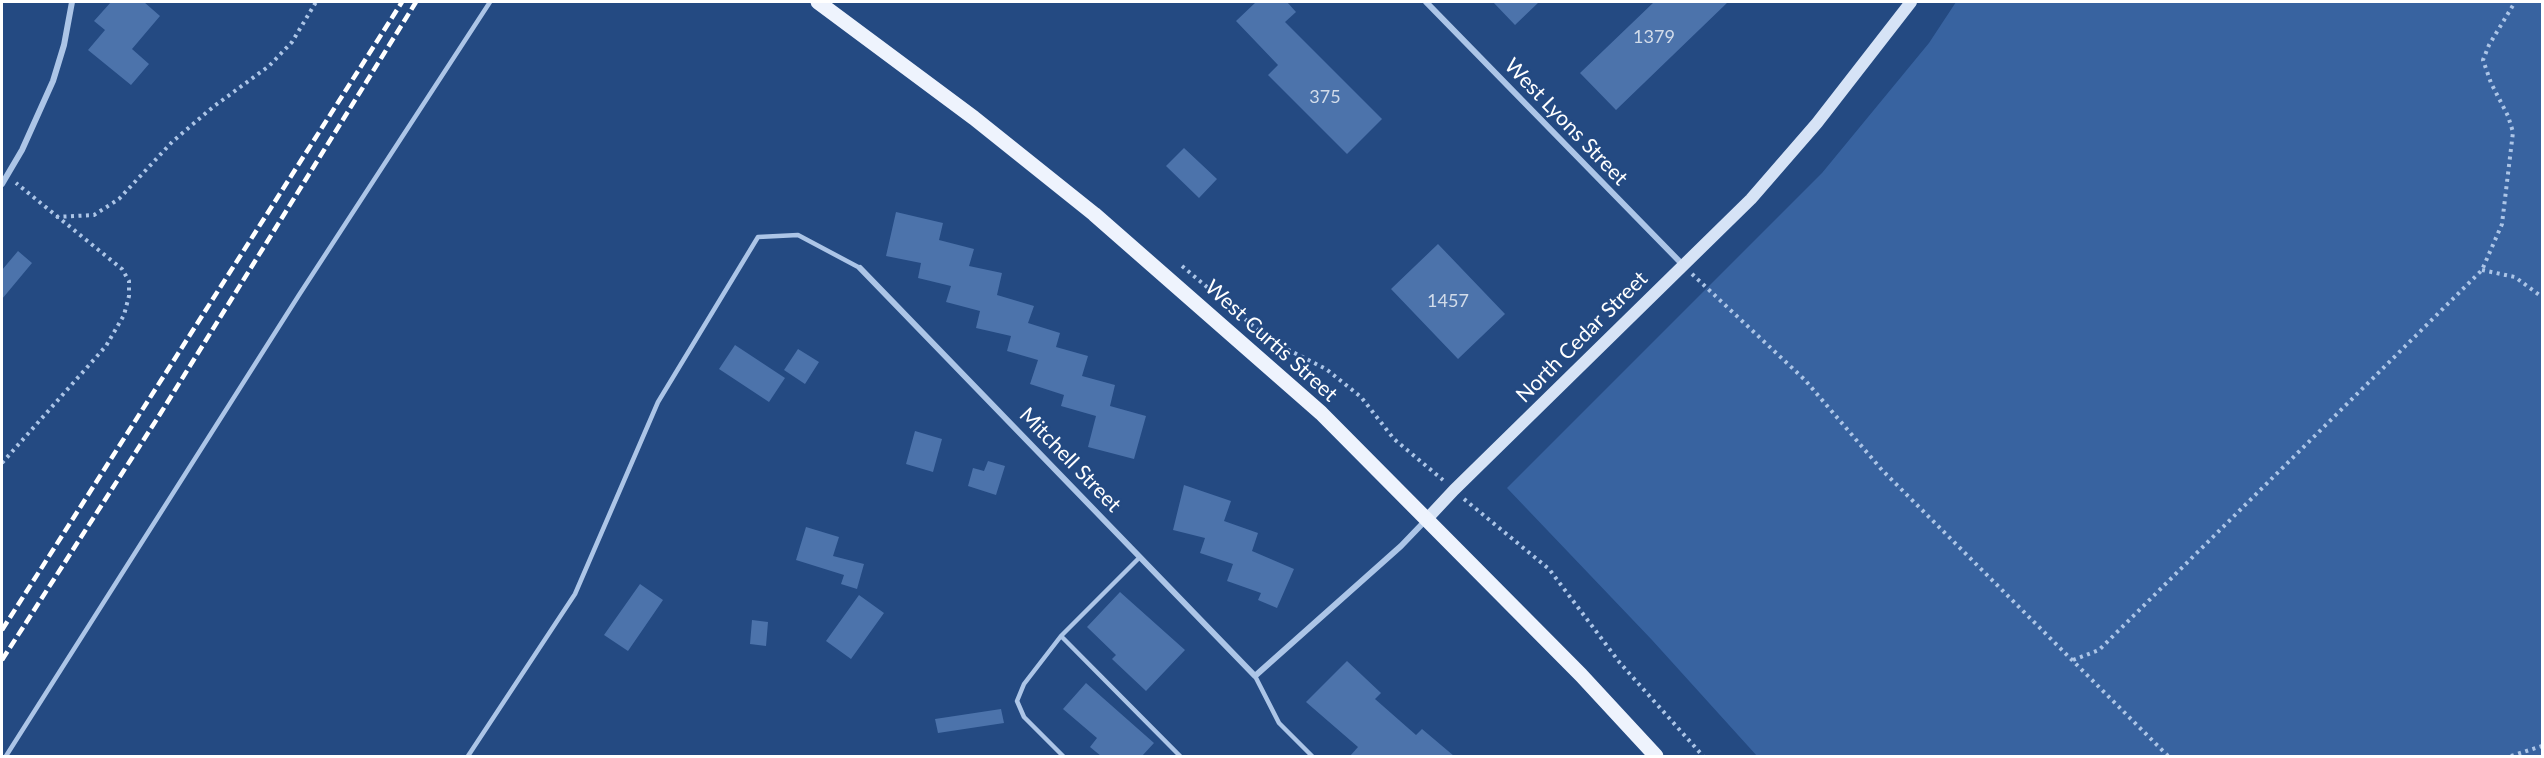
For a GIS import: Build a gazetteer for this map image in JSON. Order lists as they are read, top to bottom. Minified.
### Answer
{"streets":{"main road":["West Curtis Street"],"street":["West Lyons Street","North Cedar Street","Mitchell Street"]},"crossings":[["West Lyons Street","North Cedar Street"],["North Cedar Street","West Curtis Street"],["North Cedar Street","Mitchell Street"]],"house_numbers":["1379","375","1457"]}
